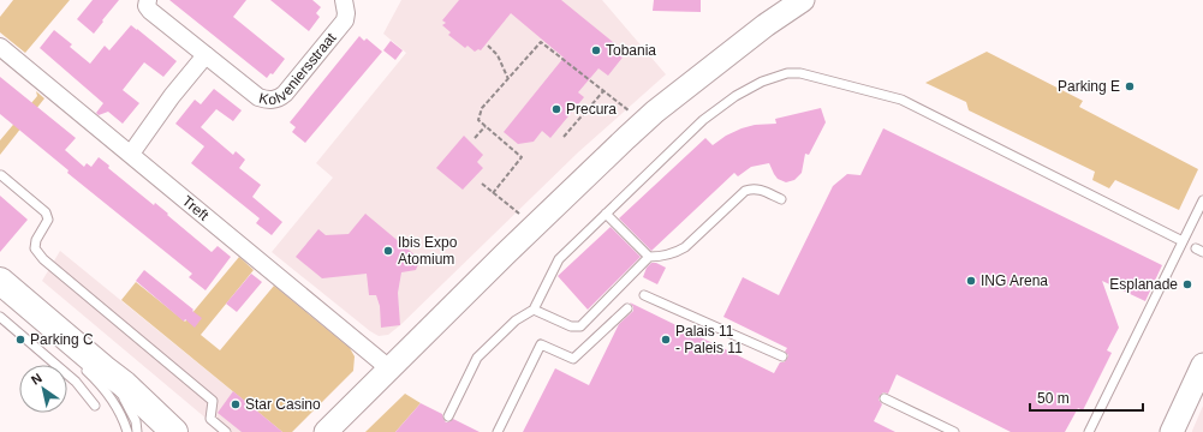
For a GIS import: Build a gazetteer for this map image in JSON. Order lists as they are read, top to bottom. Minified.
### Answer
{"streets":{"street":["Kolveniersstraat","Treft"]},"places":["Tobania","Parking E","Precura","Ibis Expo Atomium","ING Arena","Esplanade","Parking C","Palais 11 - Paleis 11","Star Casino"],"scale_bar":"50 m","north":"top left"}
